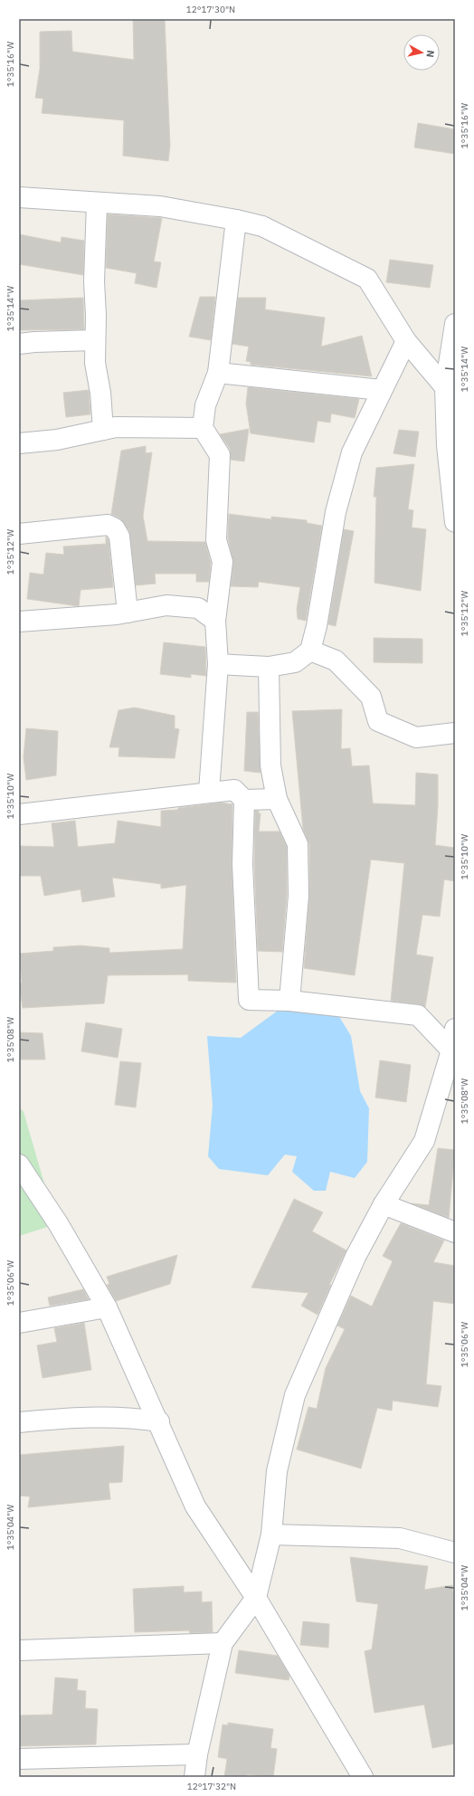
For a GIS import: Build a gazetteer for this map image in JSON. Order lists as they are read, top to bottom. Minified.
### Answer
{"north":"right","coordinates":["12°17'30\"N","1°35'16\"W","1°35'14\"W","1°35'12\"W","1°35'10\"W","1°35'08\"W","1°35'06\"W","1°35'04\"W","12°17'32\"N"]}
